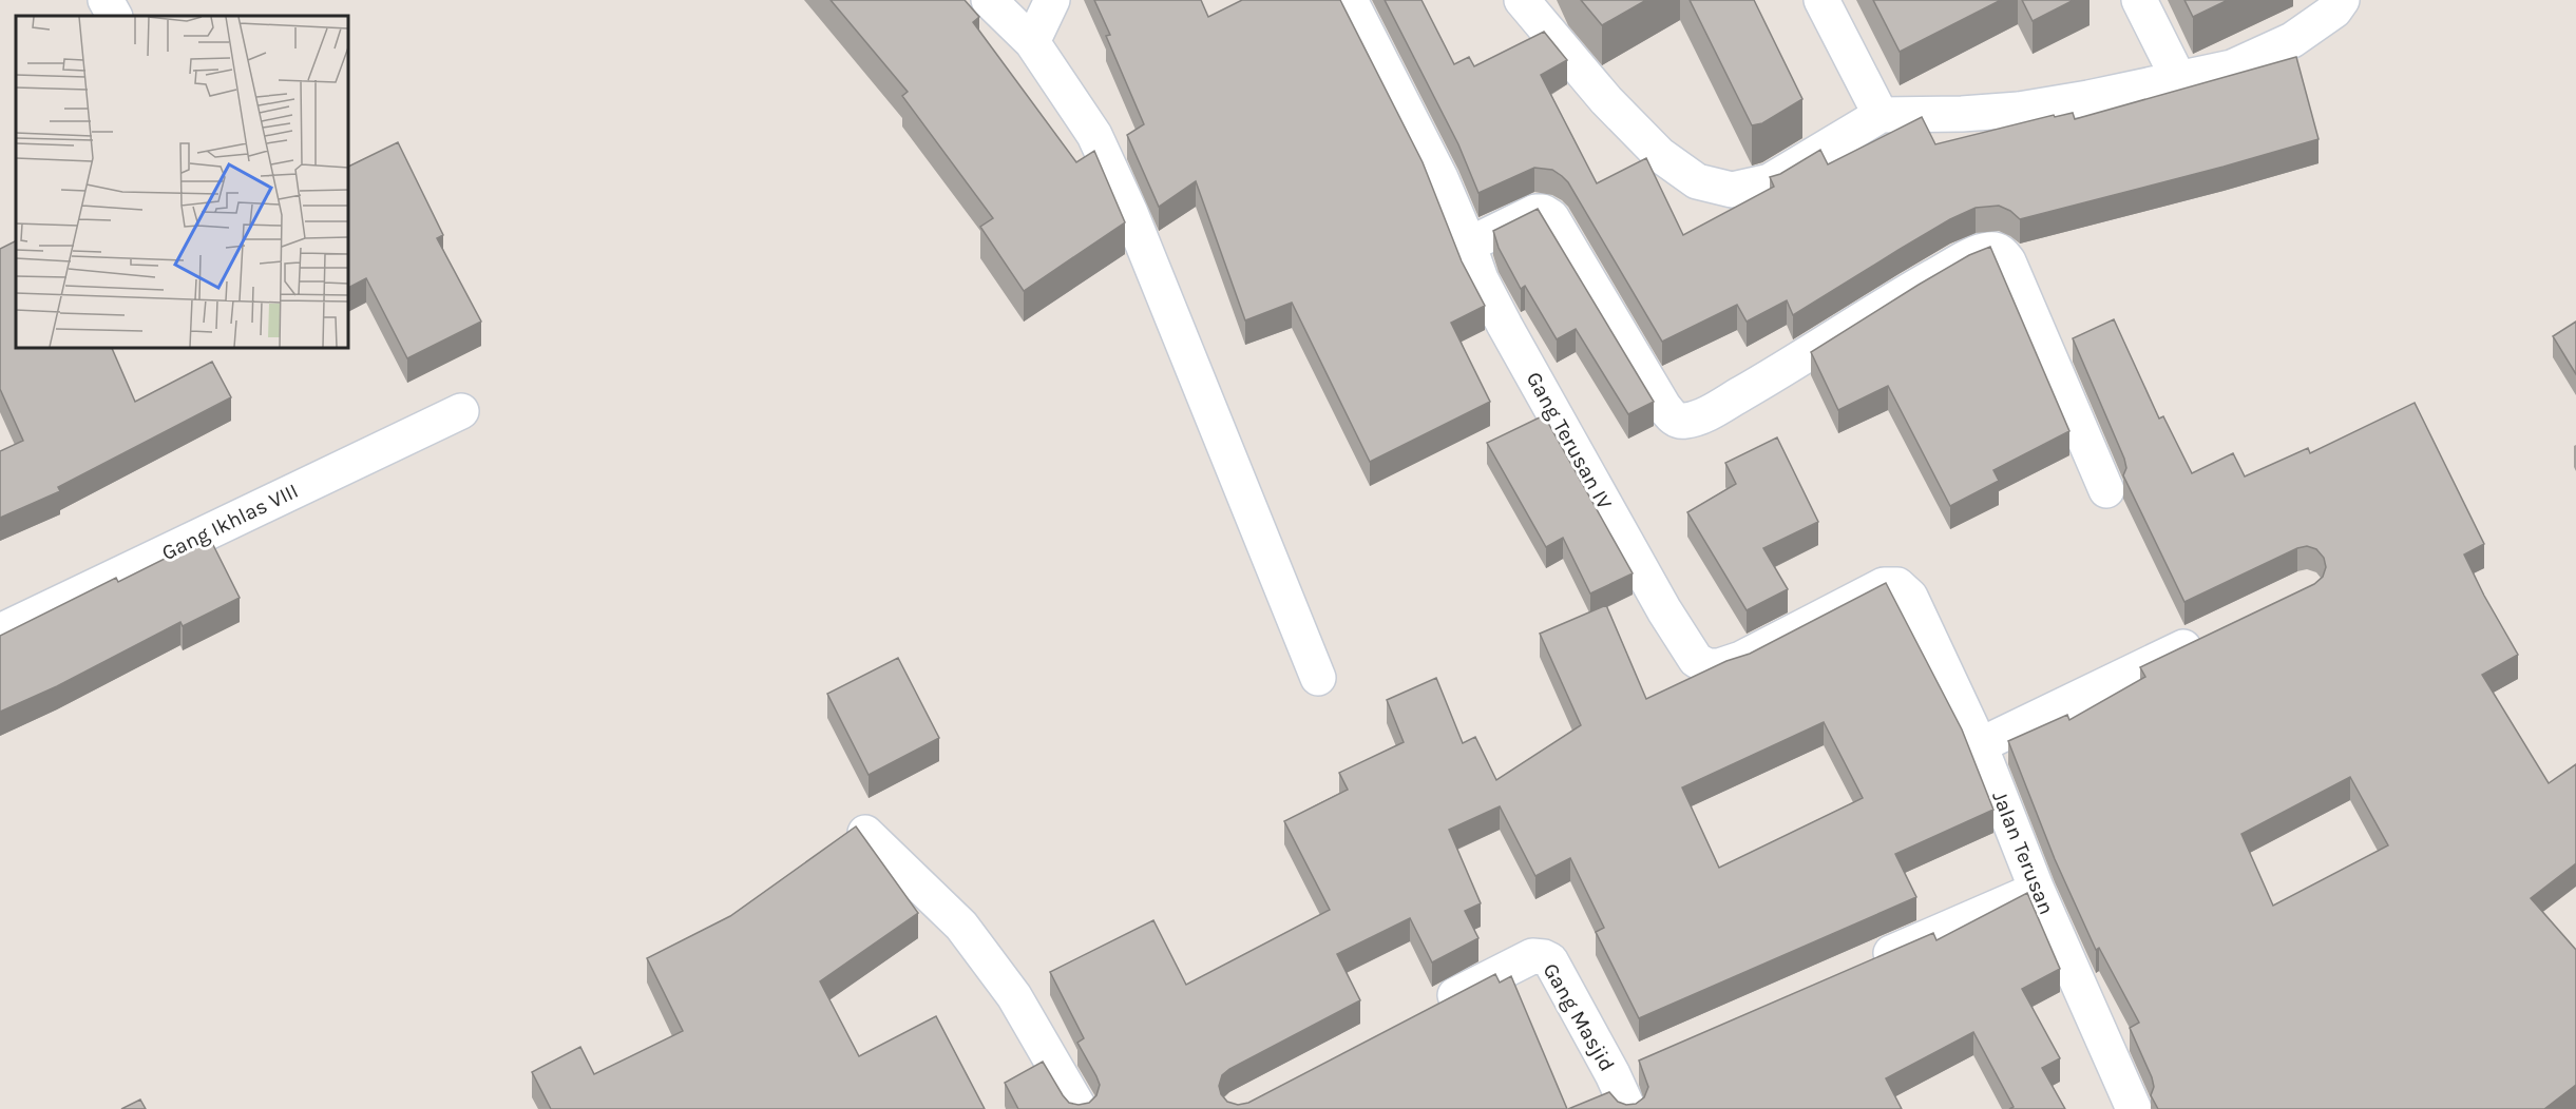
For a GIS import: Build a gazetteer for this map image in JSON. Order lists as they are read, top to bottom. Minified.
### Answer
{"streets":{"street":["Gang Terusan IV","Gang Ikhlas VIII","Jalan Terusan","Gang Masjid"]},"crossings":[["Gang Terusan IV","Jalan Terusan"]]}
